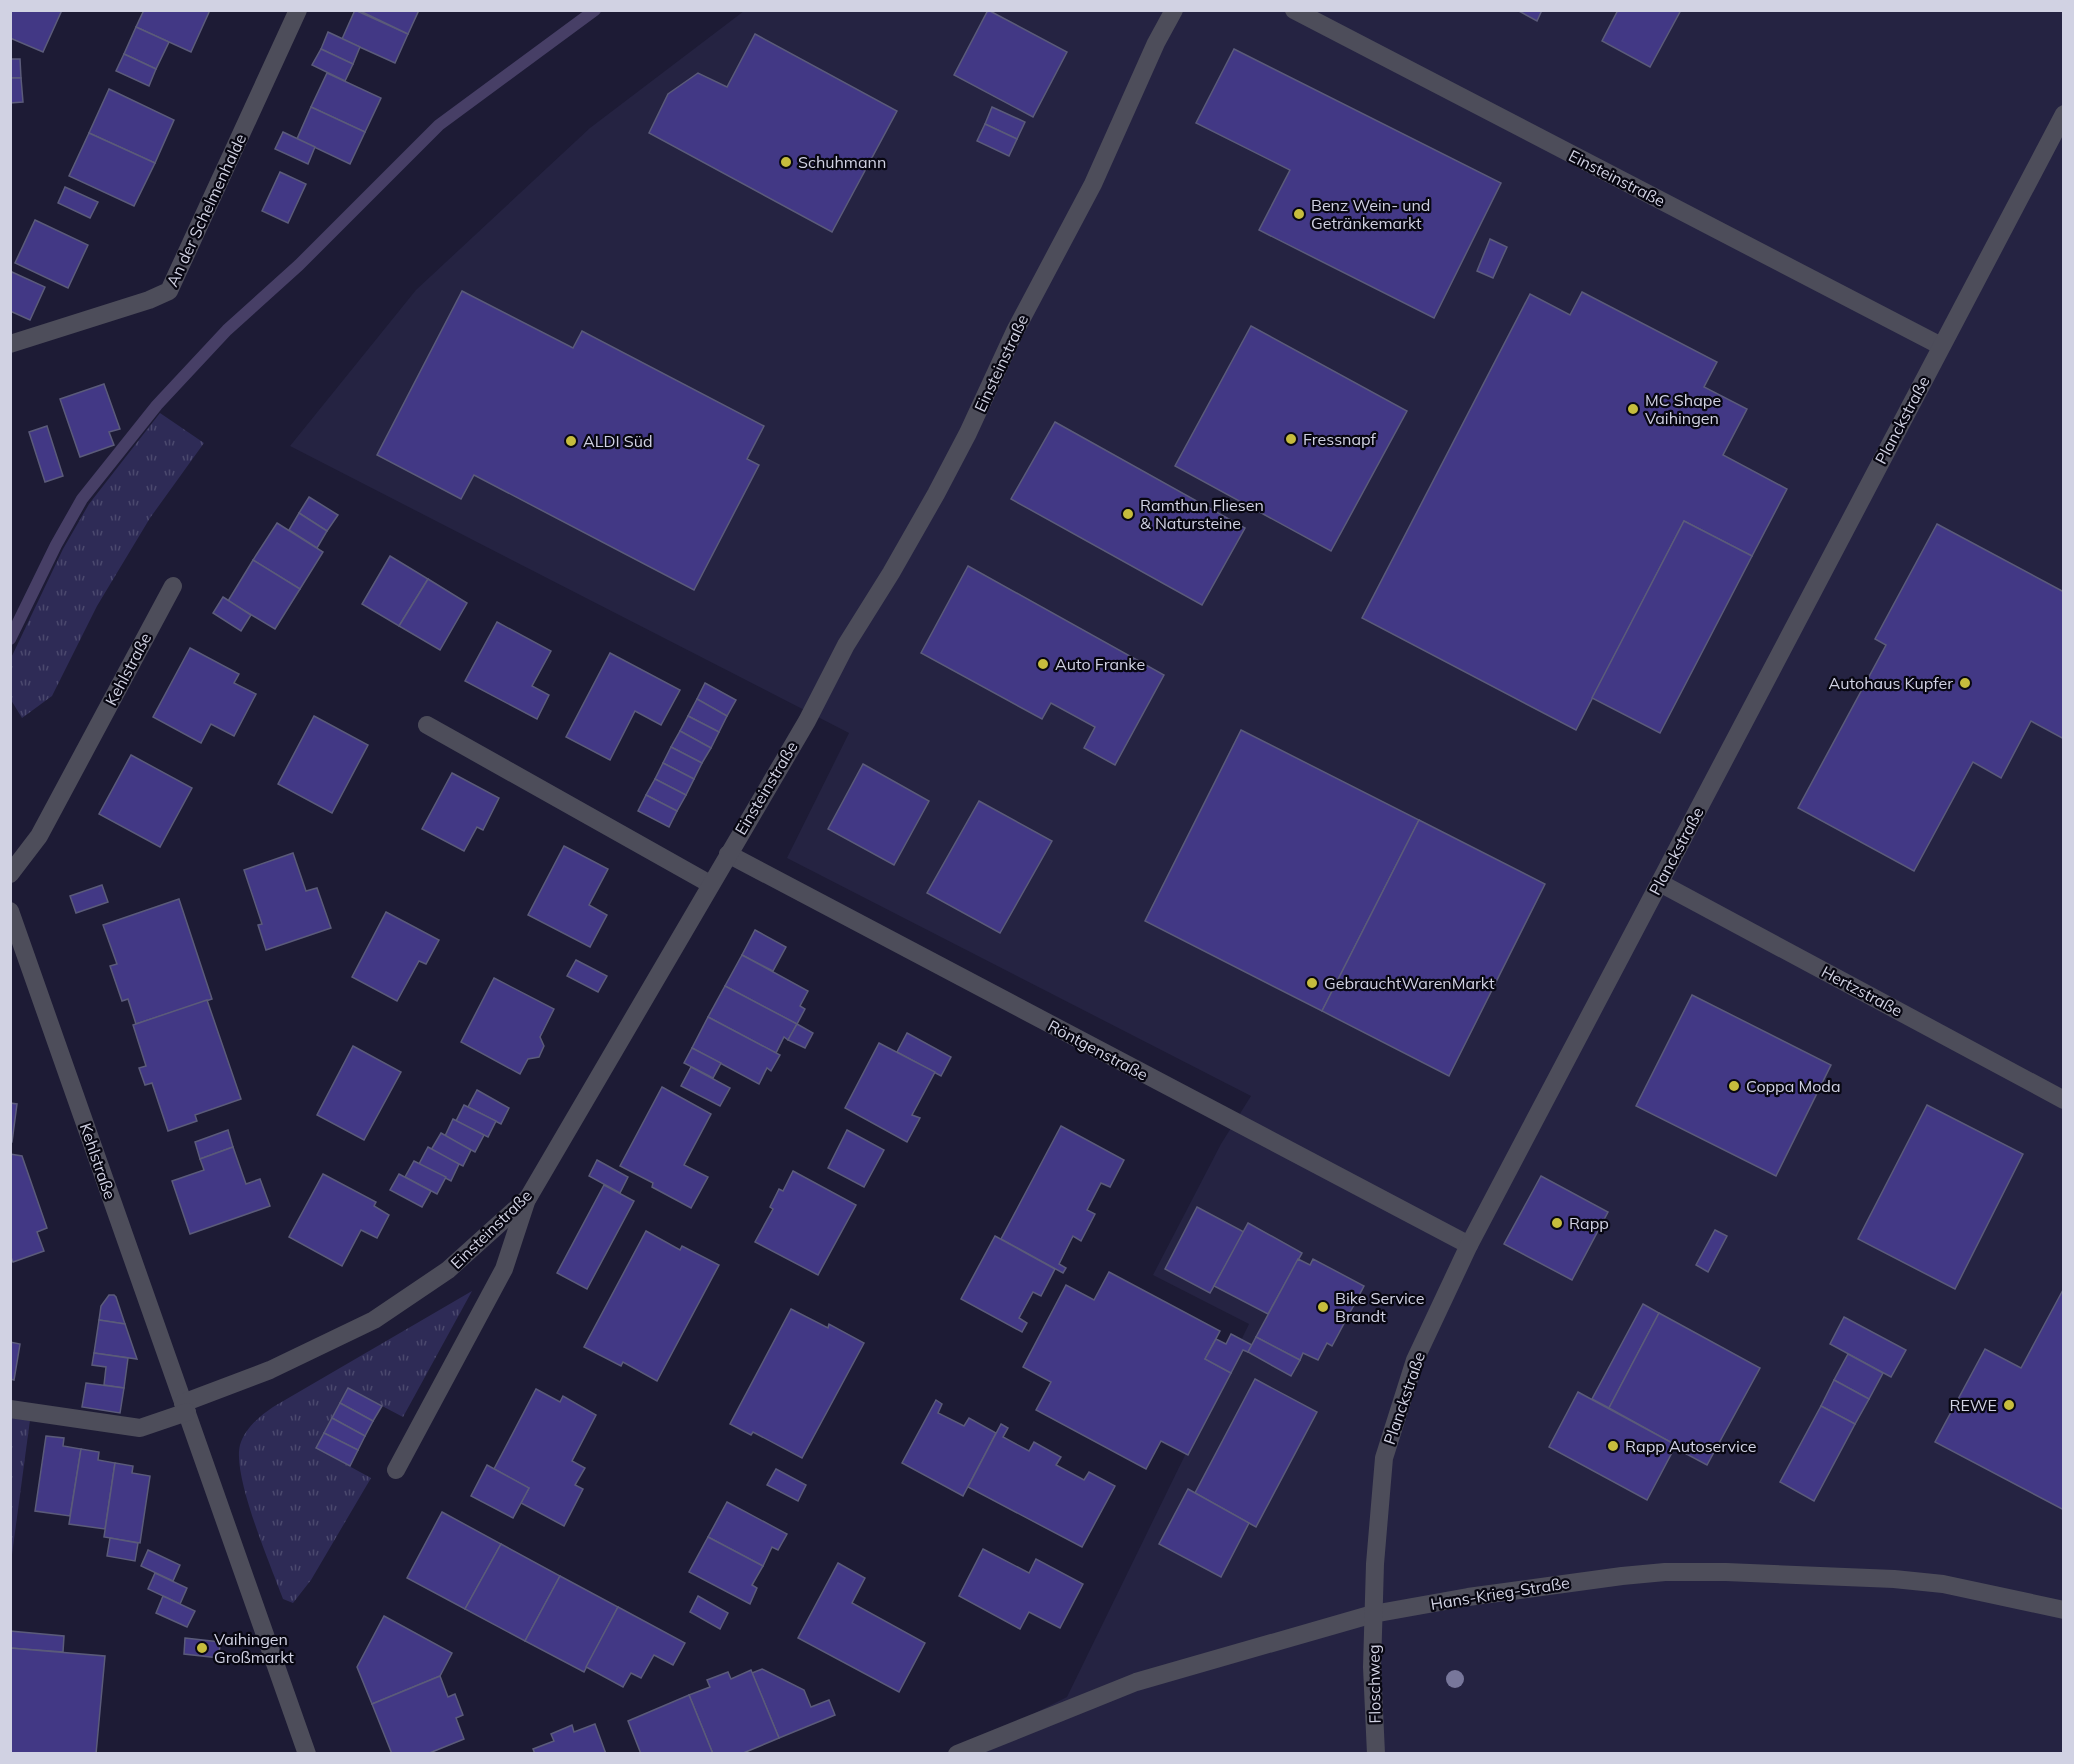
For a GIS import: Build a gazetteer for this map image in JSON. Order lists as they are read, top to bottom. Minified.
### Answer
{"streets":{"street":["Einsteinstraße","An der Schelmenhalde","Planckstraße","Kehlstraße","Hertzstraße","Röntgenstraße","Hans-Krieg-Straße","Floschweg"]},"crossings":[["Einsteinstraße","Planckstraße"],["Einsteinstraße","Kehlstraße"],["Einsteinstraße","Röntgenstraße"],["Planckstraße","Hertzstraße"],["Planckstraße","Röntgenstraße"],["Planckstraße","Hans-Krieg-Straße"],["Planckstraße","Floschweg"],["Hans-Krieg-Straße","Floschweg"]],"places":["Schuhmann","Benz Wein- und Getränkemarkt","MC Shape Vaihingen","Fressnapf","ALDI Süd","Ramthun Fliesen & Natursteine","Auto Franke","Autohaus Kupfer","GebrauchtWarenMarkt","Coppa Moda","Rapp","Bike Service Brandt","REWE","Rapp Autoservice","Vaihingen Großmarkt"]}
